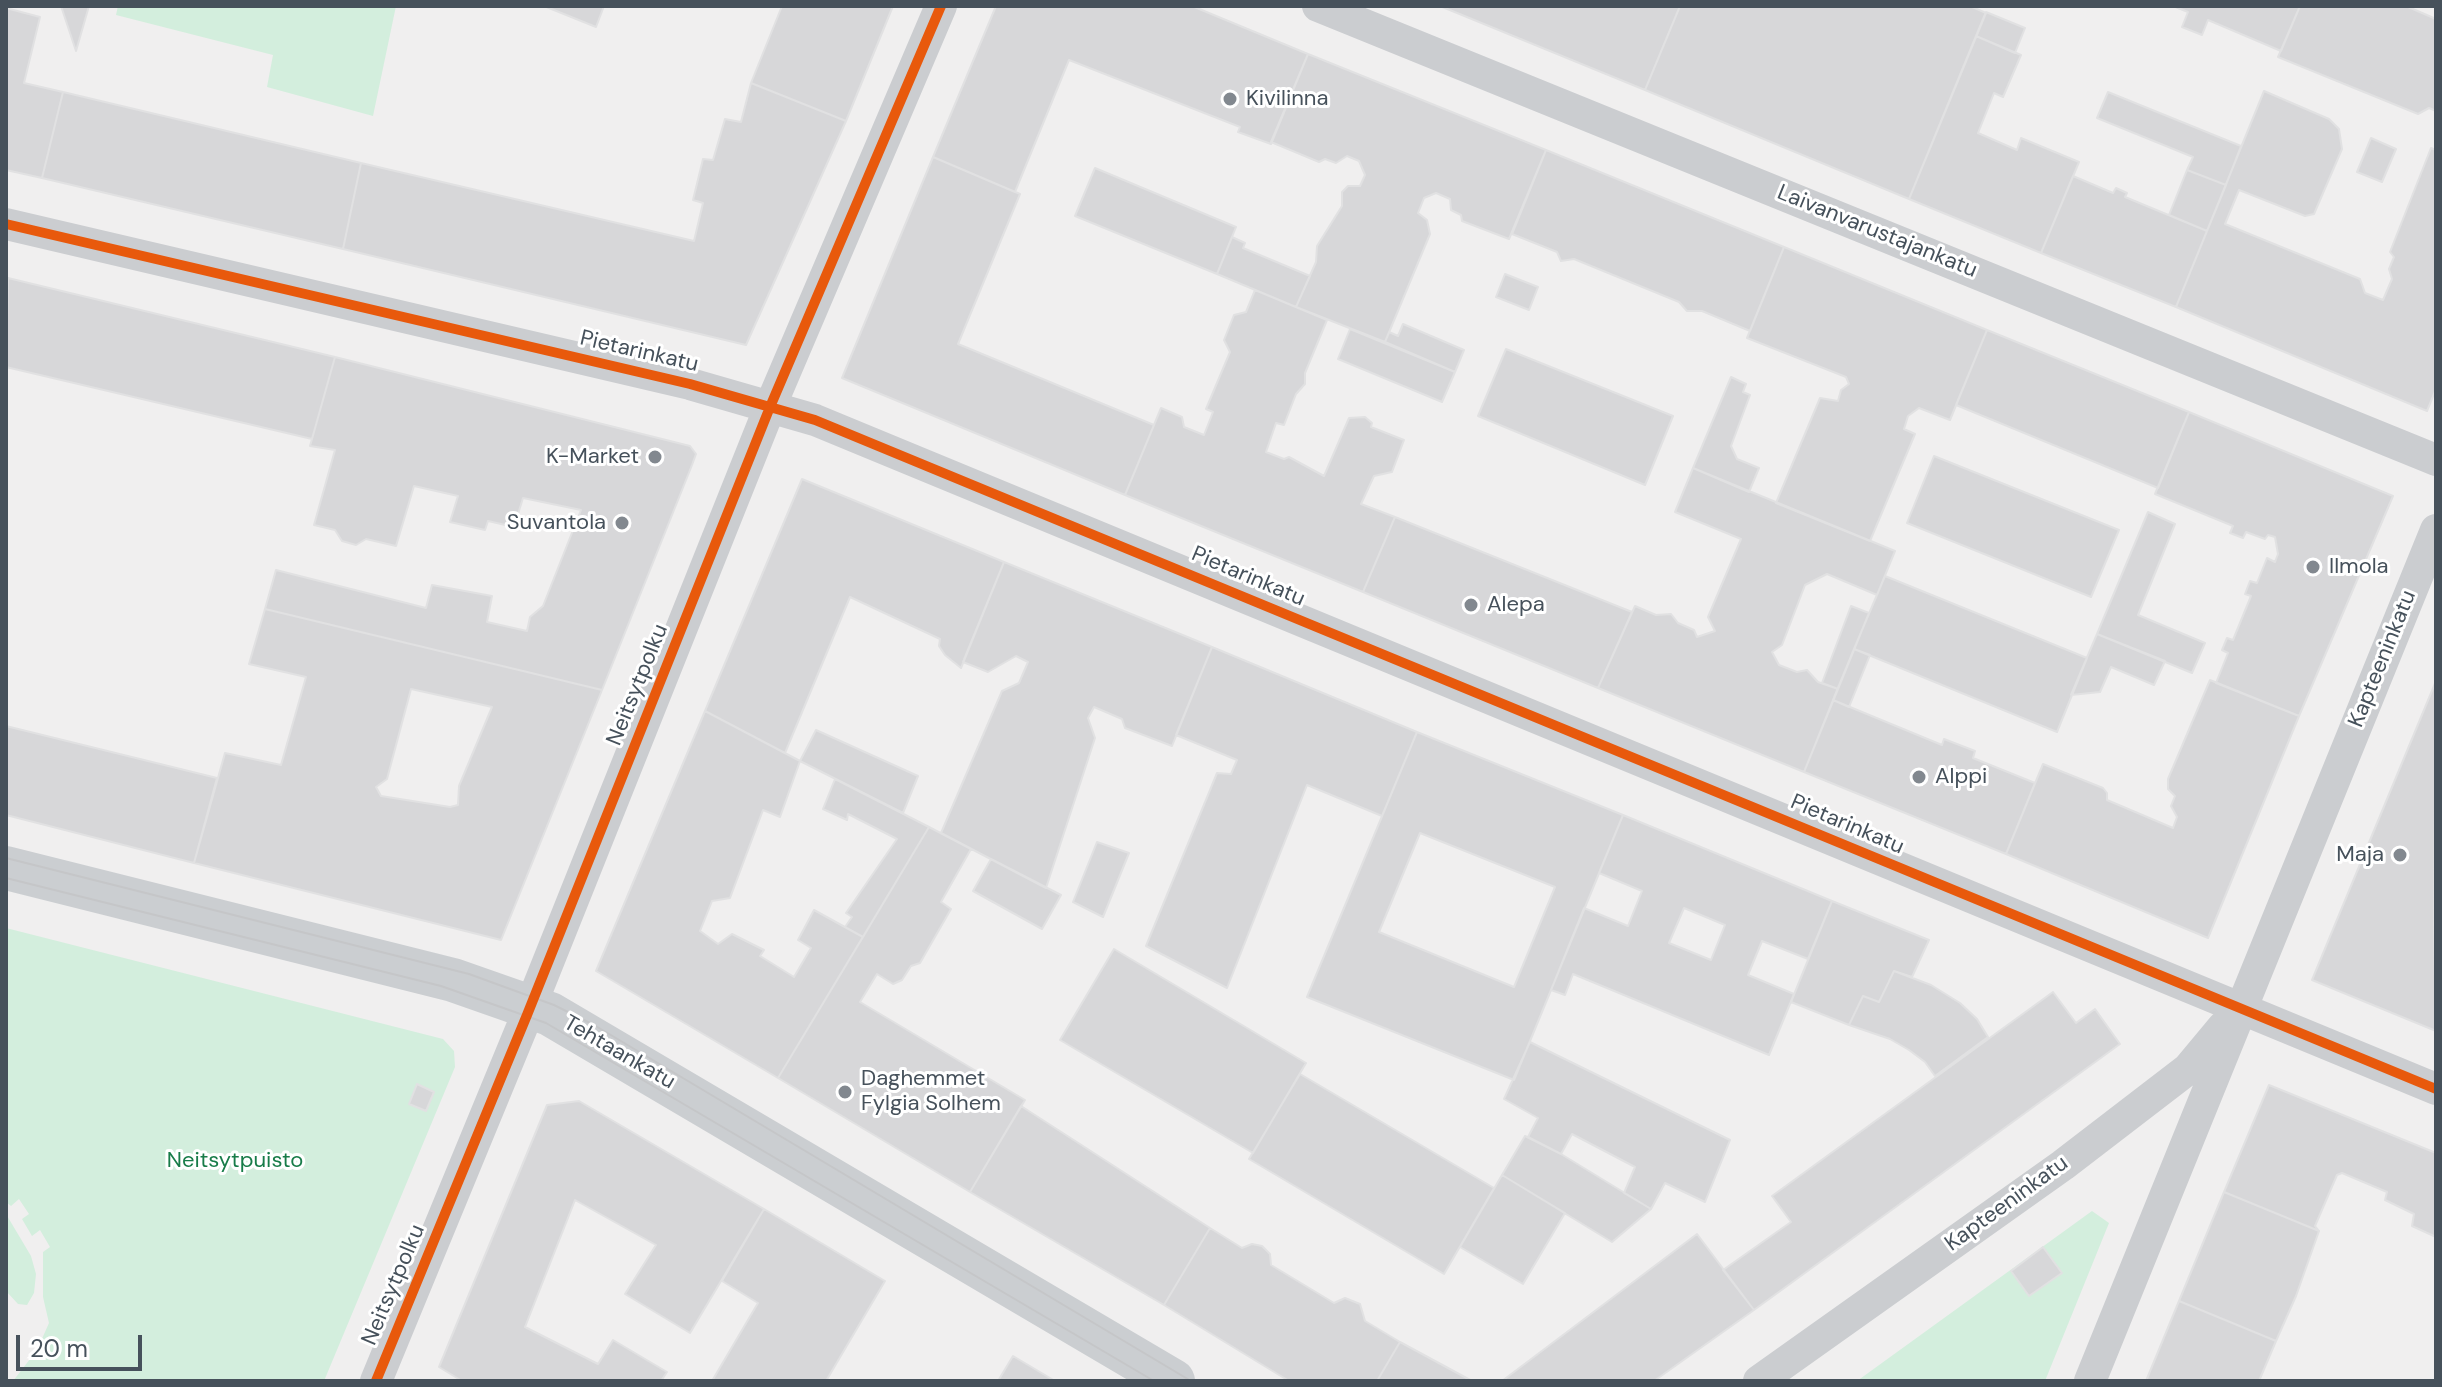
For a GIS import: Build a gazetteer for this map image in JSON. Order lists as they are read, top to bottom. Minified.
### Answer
{"streets":{"street":["Laivanvarustajankatu","Pietarinkatu","Kapteeninkatu","Neitsytpolku","Tehtaankatu"]},"crossings":[["Pietarinkatu","Kapteeninkatu"],["Pietarinkatu","Neitsytpolku"],["Neitsytpolku","Tehtaankatu"]],"parks":["Neitsytpuisto"],"places":["Kivilinna","K-Market","Suvantola","Ilmola","Alepa","Alppi","Maja","Daghemmet Fylgia Solhem"],"scale_bar":"20 m"}
